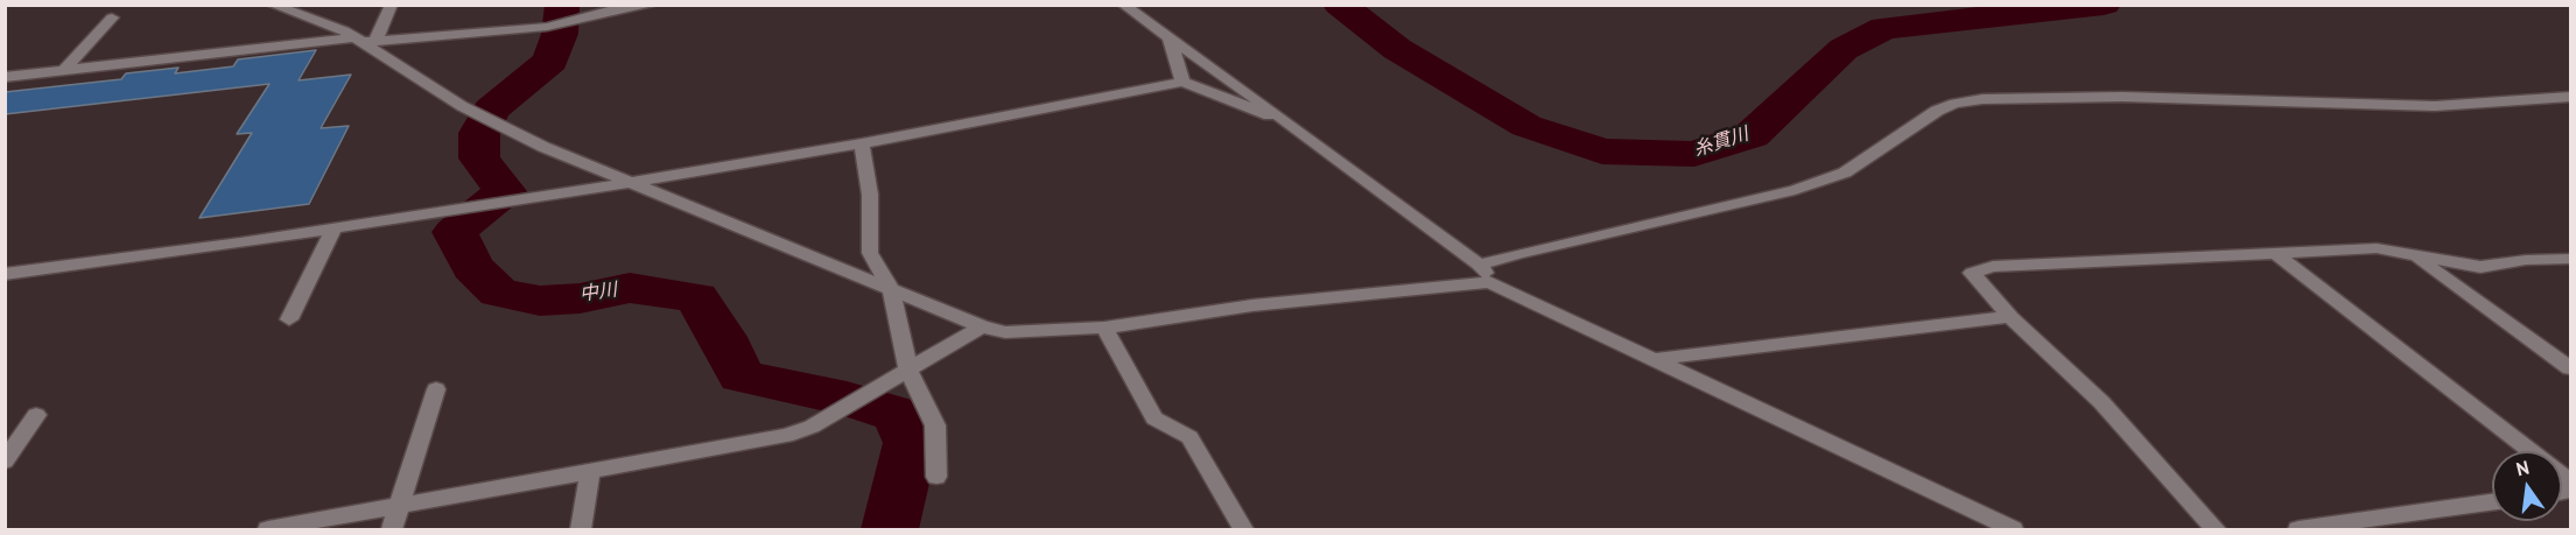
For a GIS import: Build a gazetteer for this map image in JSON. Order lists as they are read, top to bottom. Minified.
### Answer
{"water":["糸貫川","中川"],"north":"top"}
